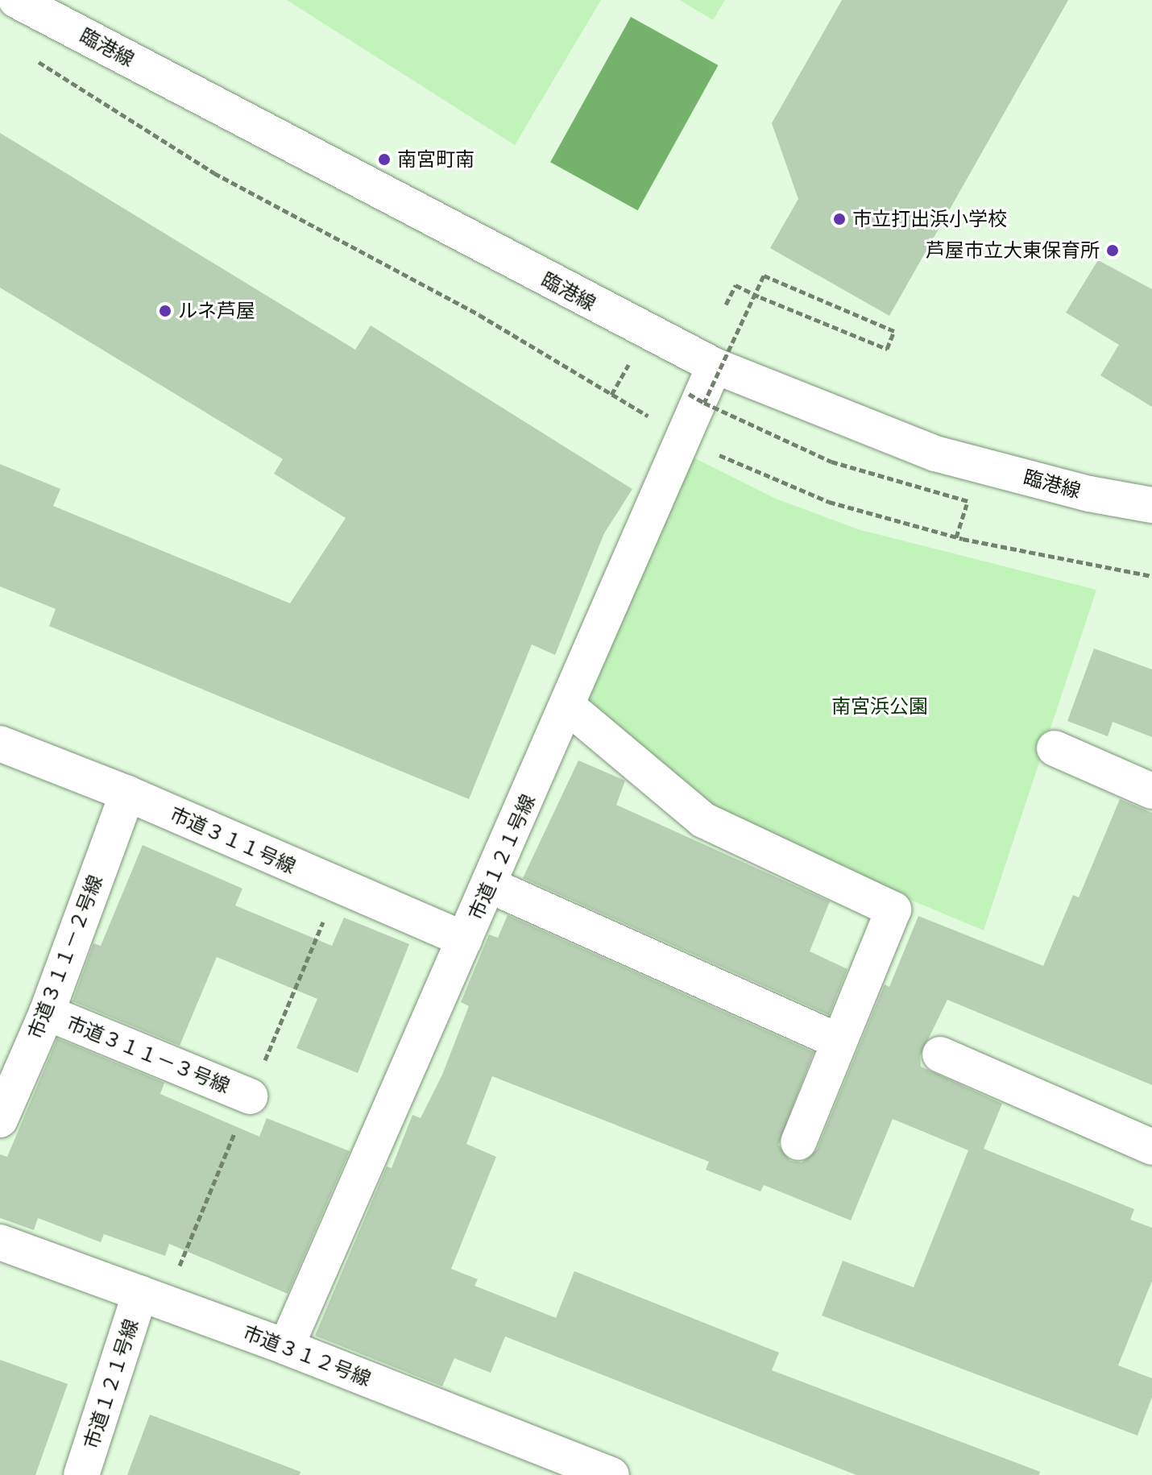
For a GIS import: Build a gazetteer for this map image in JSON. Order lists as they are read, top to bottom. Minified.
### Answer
{"streets":{"street":["臨港線","市道３１１号線","市道１２１号線","市道３１１－２号線","市道３１１－３号線","市道３１２号線"]},"crossings":[["臨港線","市道１２１号線"],["市道３１１号線","市道１２１号線"],["市道３１１号線","市道３１１－２号線"],["市道１２１号線","市道３１２号線"],["市道３１１－２号線","市道３１１－３号線"]],"parks":["南宮浜公園"],"places":["南宮町南","市立打出浜小学校","芦屋市立大東保育所","ルネ芦屋"]}
